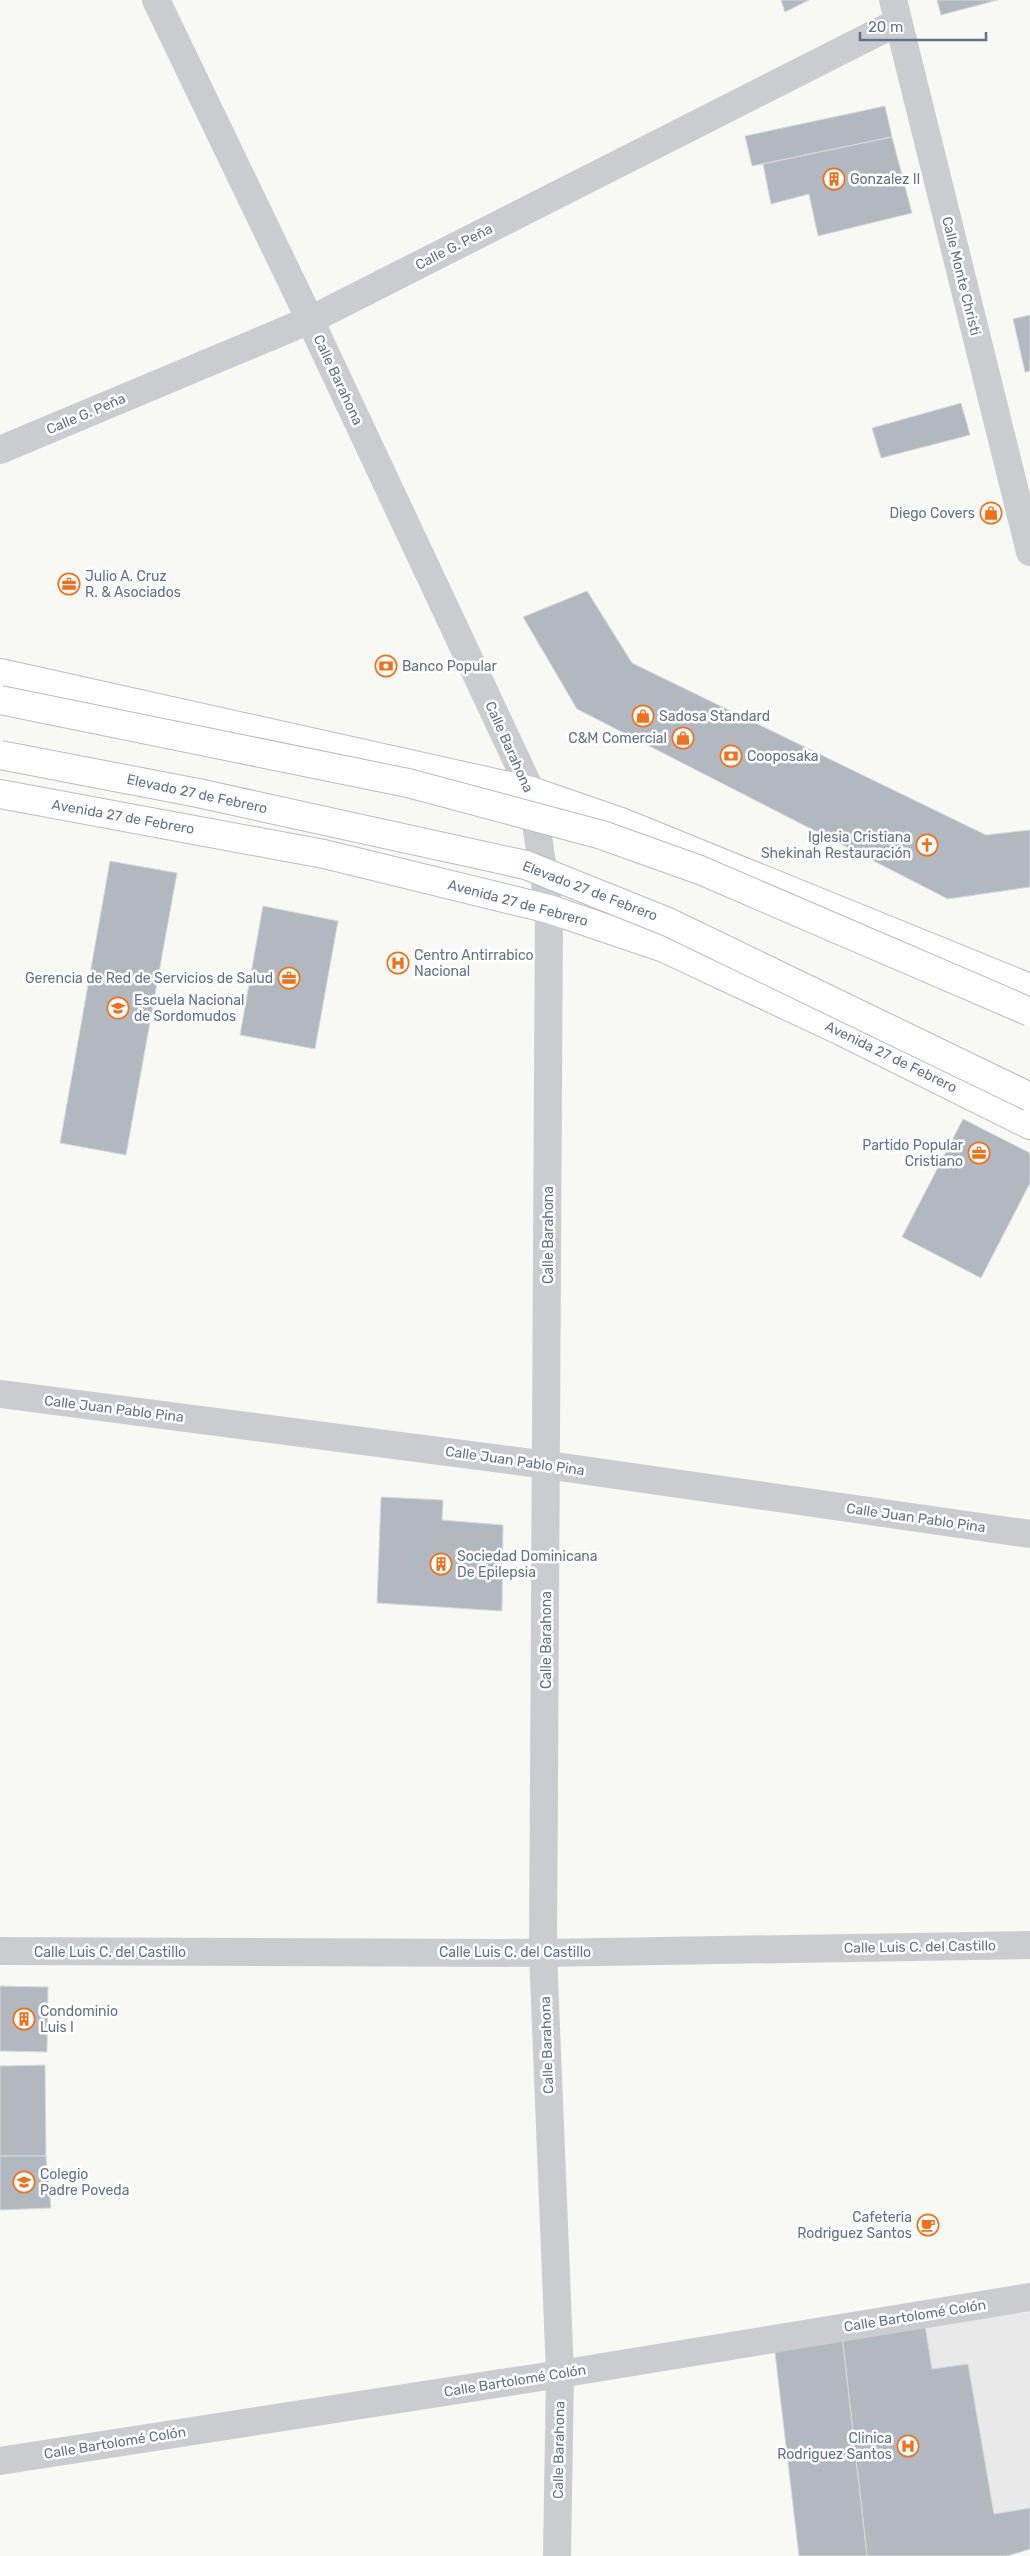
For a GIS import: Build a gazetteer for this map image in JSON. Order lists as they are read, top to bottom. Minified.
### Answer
{"streets":{"main road":["Elevado 27 de Febrero","Avenida 27 de Febrero"],"street":["Calle G. Peña","Calle Monte Christi","Calle Barahona","Calle Juan Pablo Pina","Calle Luis C. del Castillo","Calle Bartolomé Colón"]},"crossings":[["Calle G. Peña","Calle Monte Christi"],["Calle G. Peña","Calle Barahona"],["Calle Barahona","Avenida 27 de Febrero"],["Calle Barahona","Calle Juan Pablo Pina"],["Calle Barahona","Calle Luis C. del Castillo"],["Calle Barahona","Calle Bartolomé Colón"]],"places":{"building":["Gonzalez II","Sociedad Dominicana De Epilepsia","Condominio Luis I"],"shop":["Diego Covers","Sadosa Standard","C&M Comercial"],"office":["Julio A. Cruz R. & Asociados","Gerencia de Red de Servicios de Salud","Partido Popular Cristiano"],"bank":["Banco Popular","Cooposaka"],"church":["Iglesia Cristiana Shekinah Restauración"],"hospital":["Centro Antirrabico Nacional","Clinica Rodriguez Santos"],"school or university":["Escuela Nacional de Sordomudos","Colegio Padre Poveda"],"cafe":["Cafeteria Rodriguez Santos"]},"scale_bar":"20 m"}
